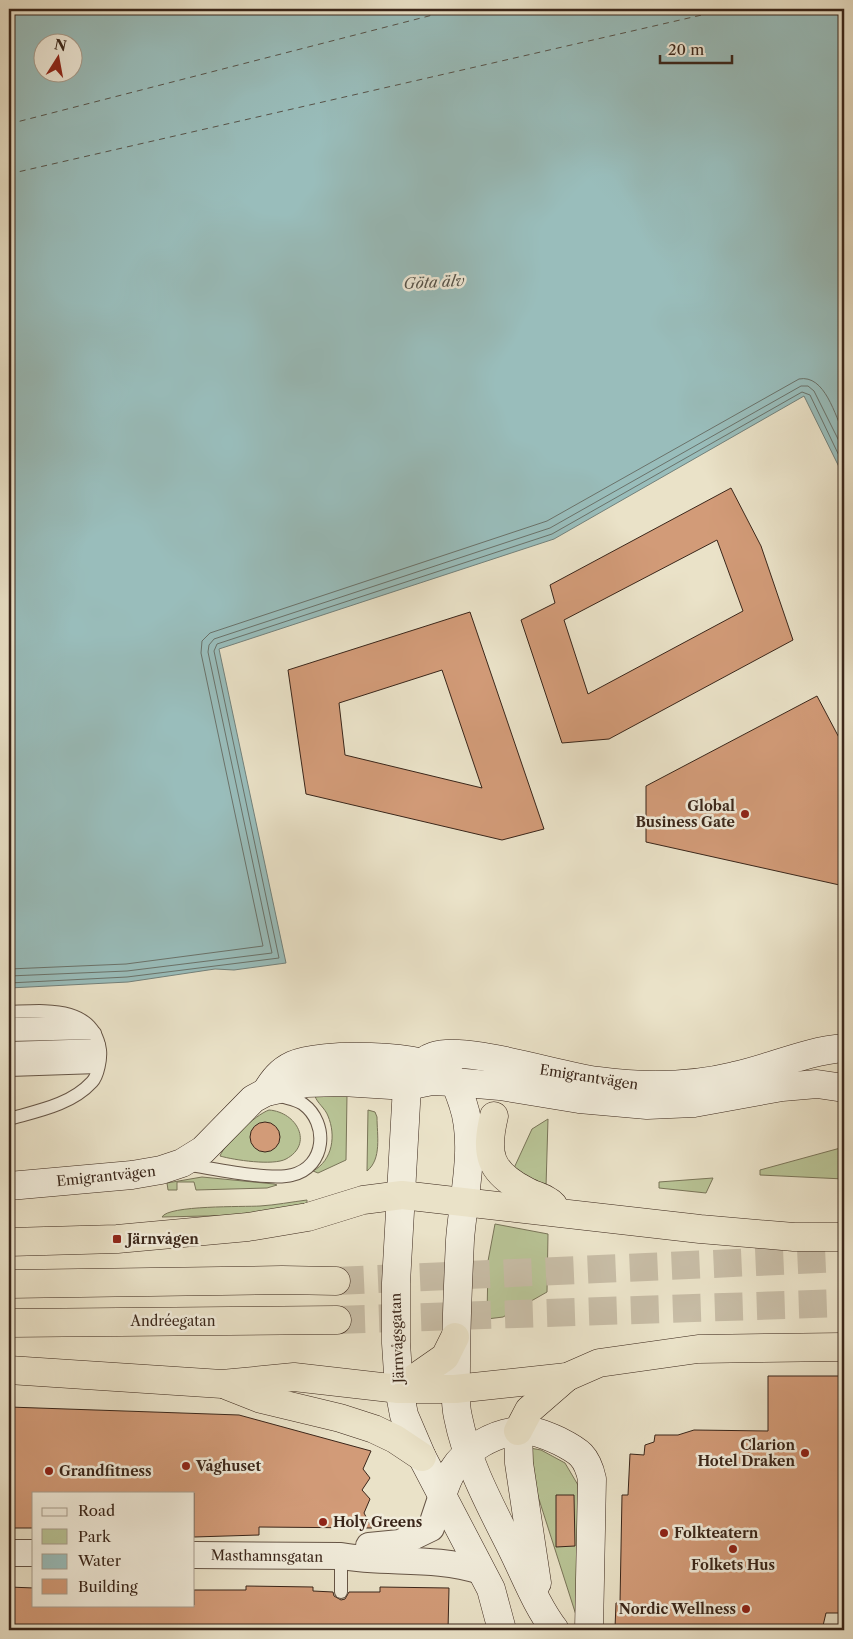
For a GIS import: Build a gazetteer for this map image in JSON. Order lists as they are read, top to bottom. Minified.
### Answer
{"streets":{"highway":["Andréegatan"],"street":["Emigrantvägen","Järnvågsgatan","Masthamnsgatan"]},"crossings":[["Emigrantvägen","Järnvågsgatan"],["Järnvågsgatan","Masthamnsgatan"]],"water":["Göta älv"],"places":{"other":["Global Business Gate","Clarion Hotel Draken","Våghuset","Grandfitness","Holy Greens","Folkteatern","Folkets Hus","Nordic Wellness"],"transit":["Järnvågen"]},"legend":["Road","Park","Water","Building"],"scale_bar":"20 m","north":"top"}
